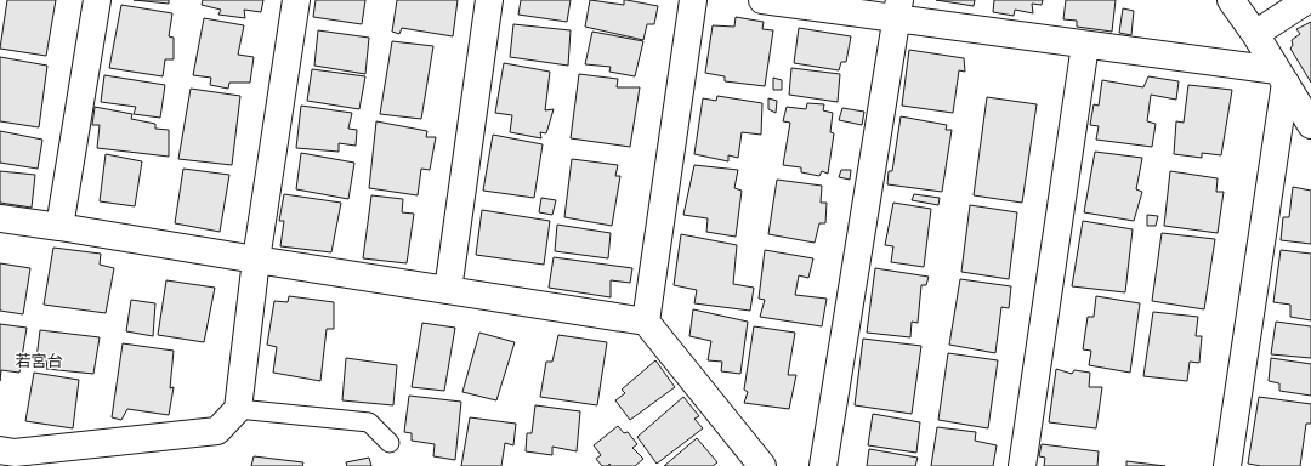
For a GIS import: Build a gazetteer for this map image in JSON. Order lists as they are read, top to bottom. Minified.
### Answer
{"districts":["若宮台"]}
